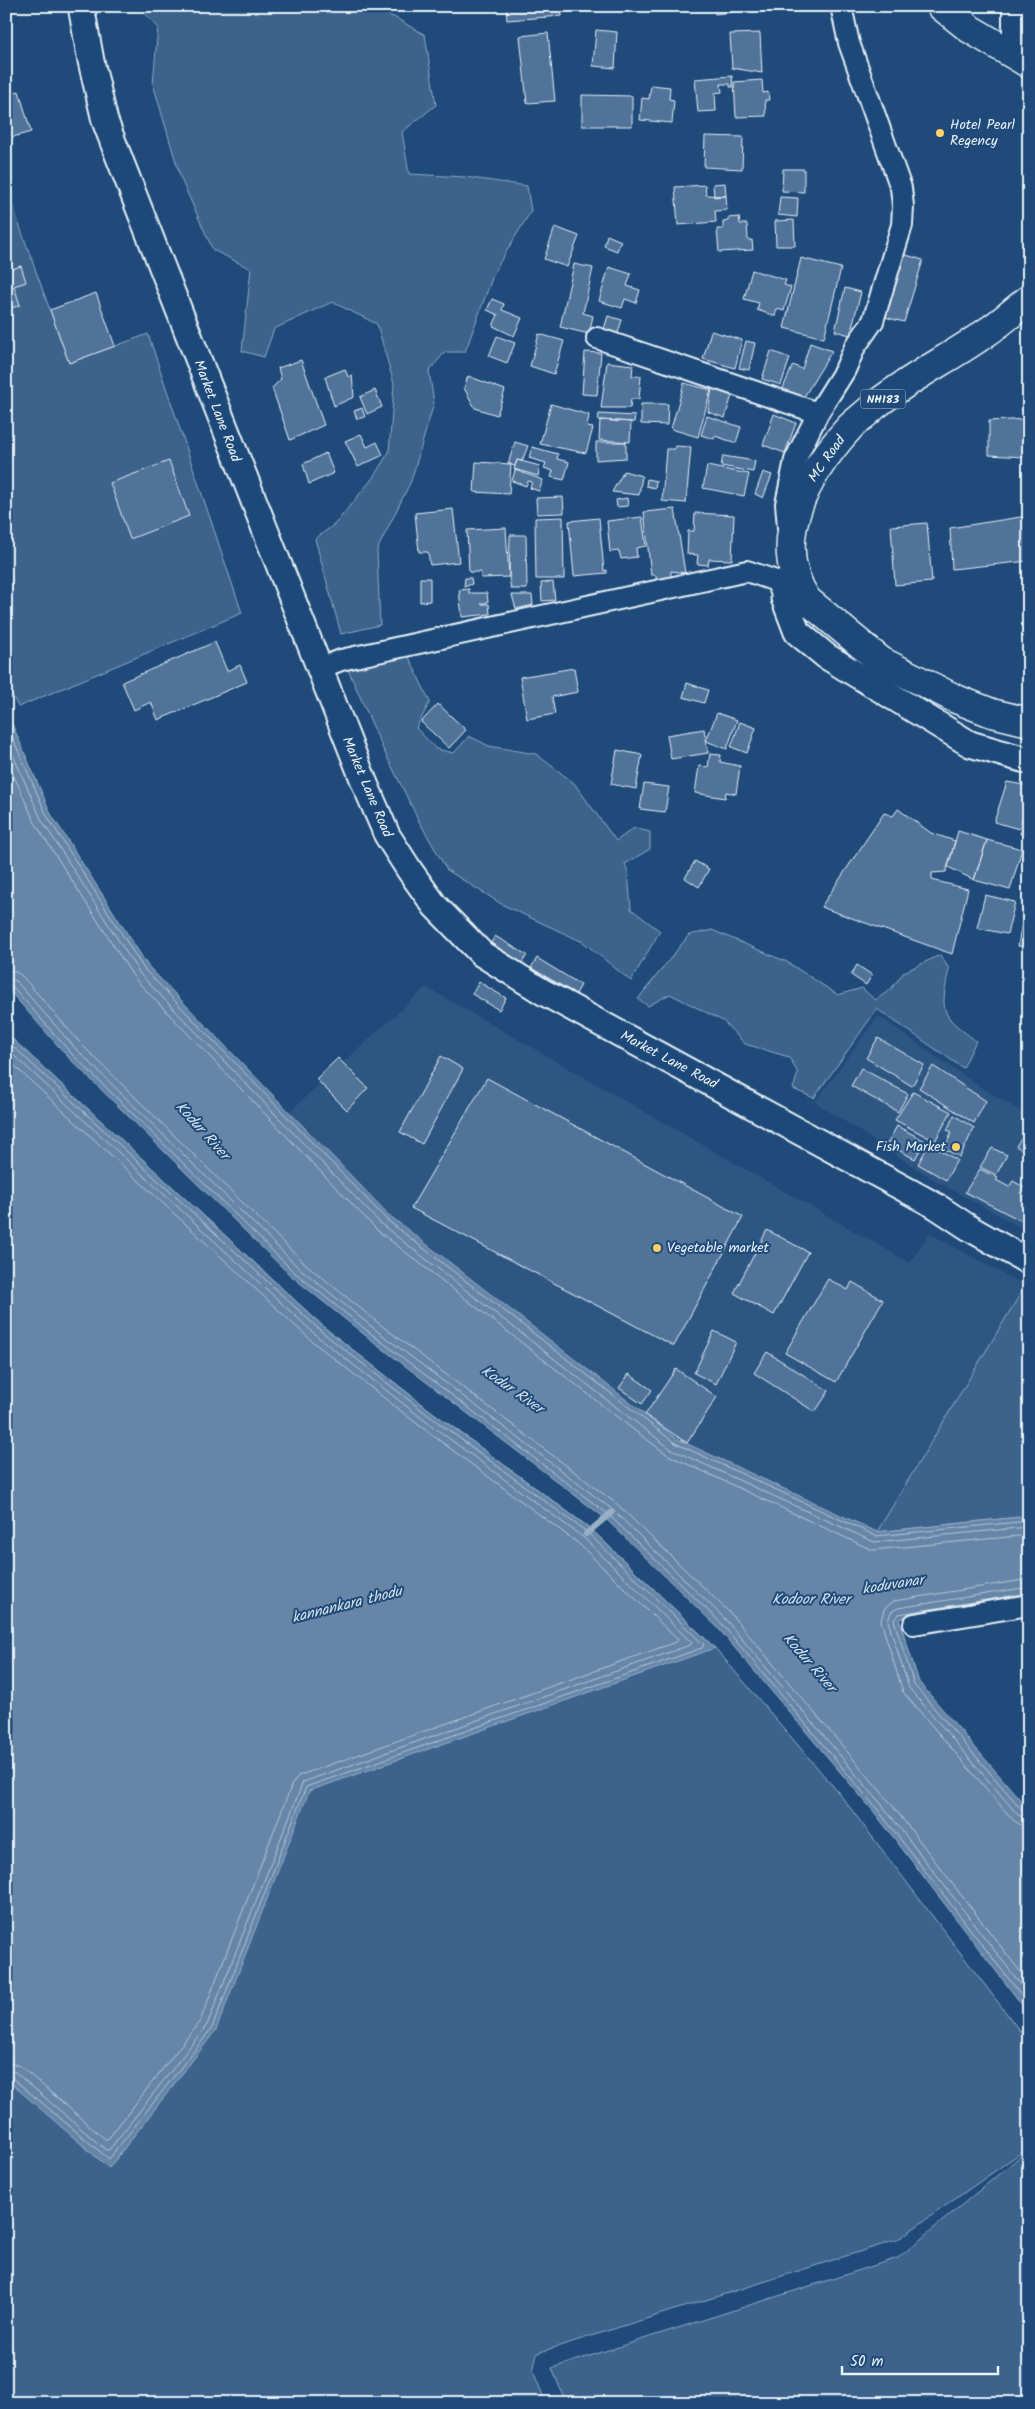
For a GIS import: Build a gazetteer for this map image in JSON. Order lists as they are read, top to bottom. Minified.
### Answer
{"streets":{"highway":["NH183","MC Road"],"main road":["Market Lane Road"]},"water":["Kodur River","koduvanar","Kodoor River","kannankara thodu"],"places":["Hotel Pearl Regency","Fish Market","Vegetable market"],"scale_bar":"50 m"}
